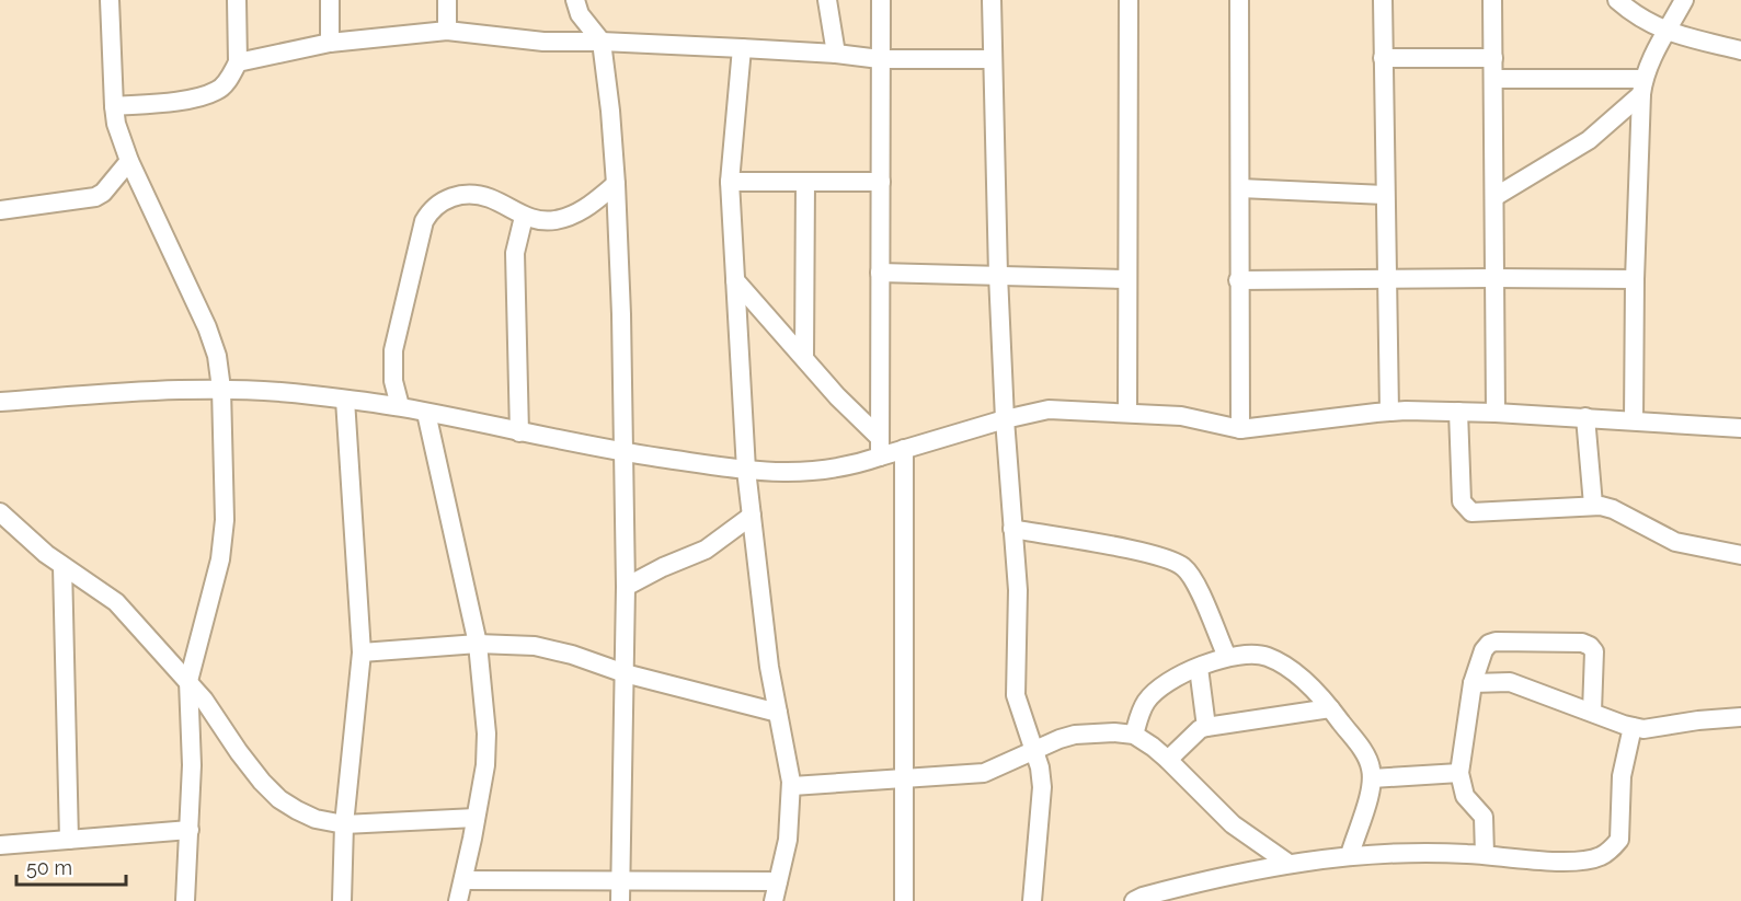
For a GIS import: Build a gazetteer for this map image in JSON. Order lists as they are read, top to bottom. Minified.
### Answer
{"scale_bar":"50 m"}
